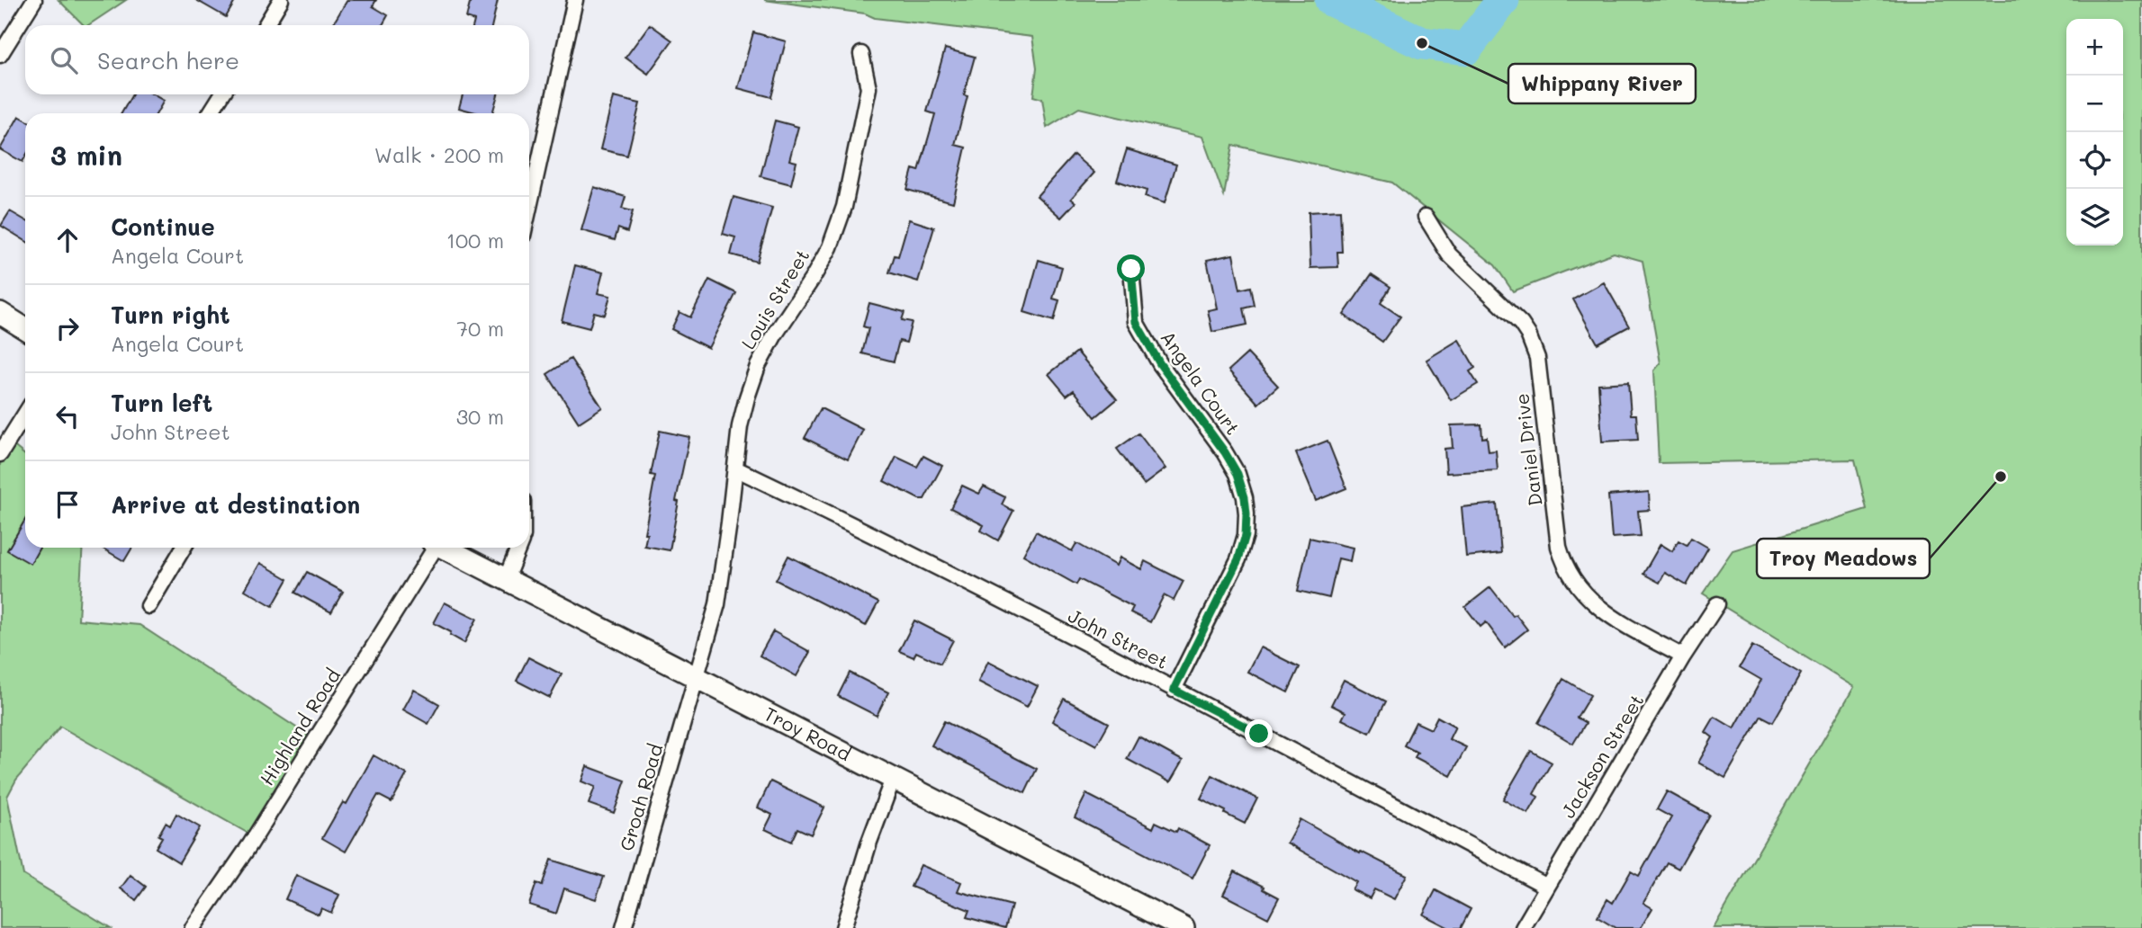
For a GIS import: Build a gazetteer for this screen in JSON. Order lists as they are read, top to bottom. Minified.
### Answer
{"streets":{"street":["Louis Street","Angela Court","Daniel Drive","John Street","Highland Road","Troy Road","Jackson Street","Groah Road"]},"crossings":[["Louis Street","John Street"],["Louis Street","Troy Road"],["Louis Street","Groah Road"],["Angela Court","John Street"],["Daniel Drive","Jackson Street"],["John Street","Jackson Street"],["Troy Road","Groah Road"]],"places":["Whippany River","Troy Meadows"],"page":{"map_buttons":["+","−"],"search":"Search here","heading":["3 min","Walk · 200 m"],"list":[["Continue","Angela Court","100 m"],["Turn right","Angela Court","70 m"],["Turn left","John Street","30 m"],"Arrive at destination"]}}
